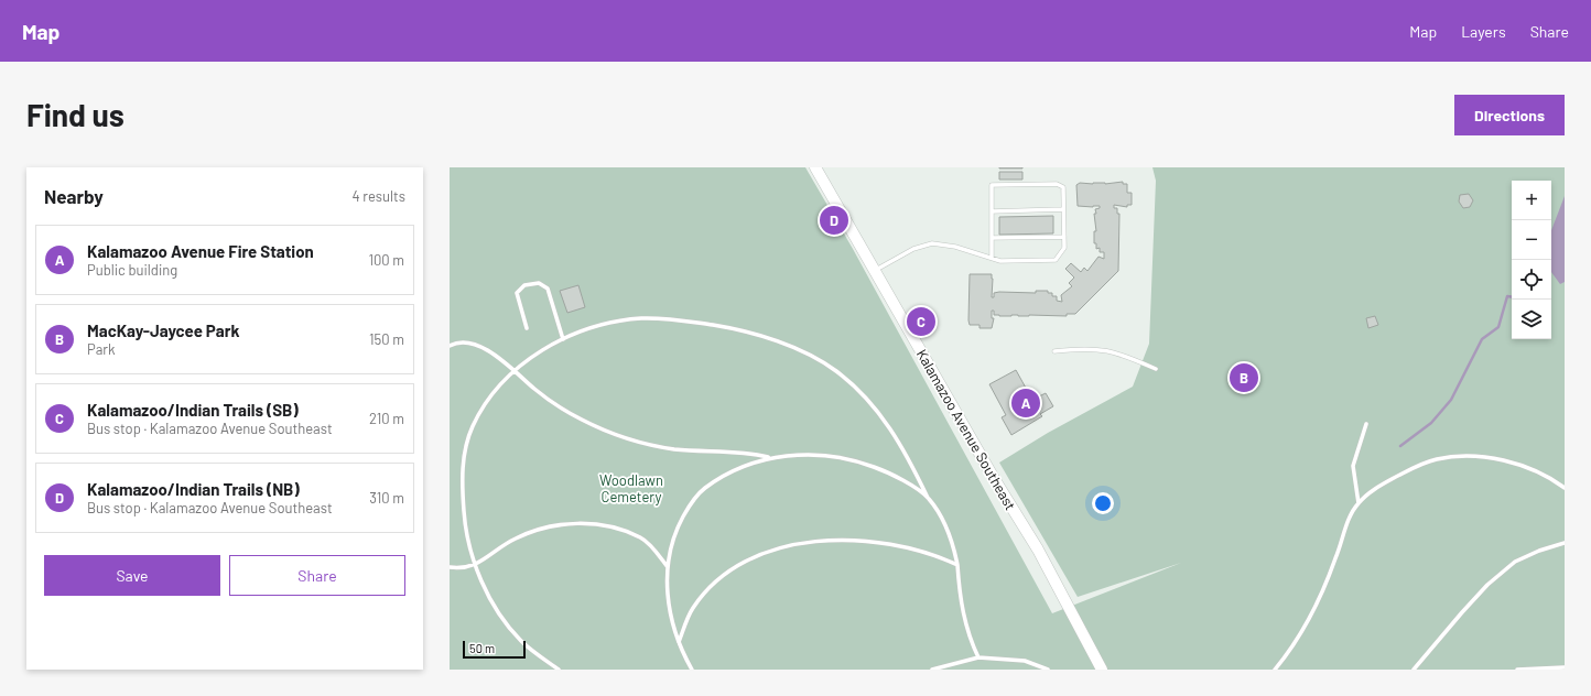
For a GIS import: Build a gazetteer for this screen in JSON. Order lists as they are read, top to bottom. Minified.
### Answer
{"streets":{"main road":["Kalamazoo Avenue Southeast"]},"parks":["Woodlawn Cemetery"],"scale_bar":"50 m","page":{"header":"Map","nav":["Map","Layers","Share"],"buttons":["Directions",["Save","Share"]],"title":"Find us","heading":["Nearby","4 results"],"map_buttons":["+","−"],"pins":["D","C","B","A"],"list":[{"mark":"A","name":"Kalamazoo Avenue Fire Station","note":"Public building","value":"100 m"},{"mark":"B","name":"MacKay-Jaycee Park","note":"Park","value":"150 m"},{"mark":"C","name":"Kalamazoo/Indian Trails (SB)","note":"Bus stop · Kalamazoo Avenue Southeast","value":"210 m"},{"mark":"D","name":"Kalamazoo/Indian Trails (NB)","note":"Bus stop · Kalamazoo Avenue Southeast","value":"310 m"}],"scale":"50 m"}}
